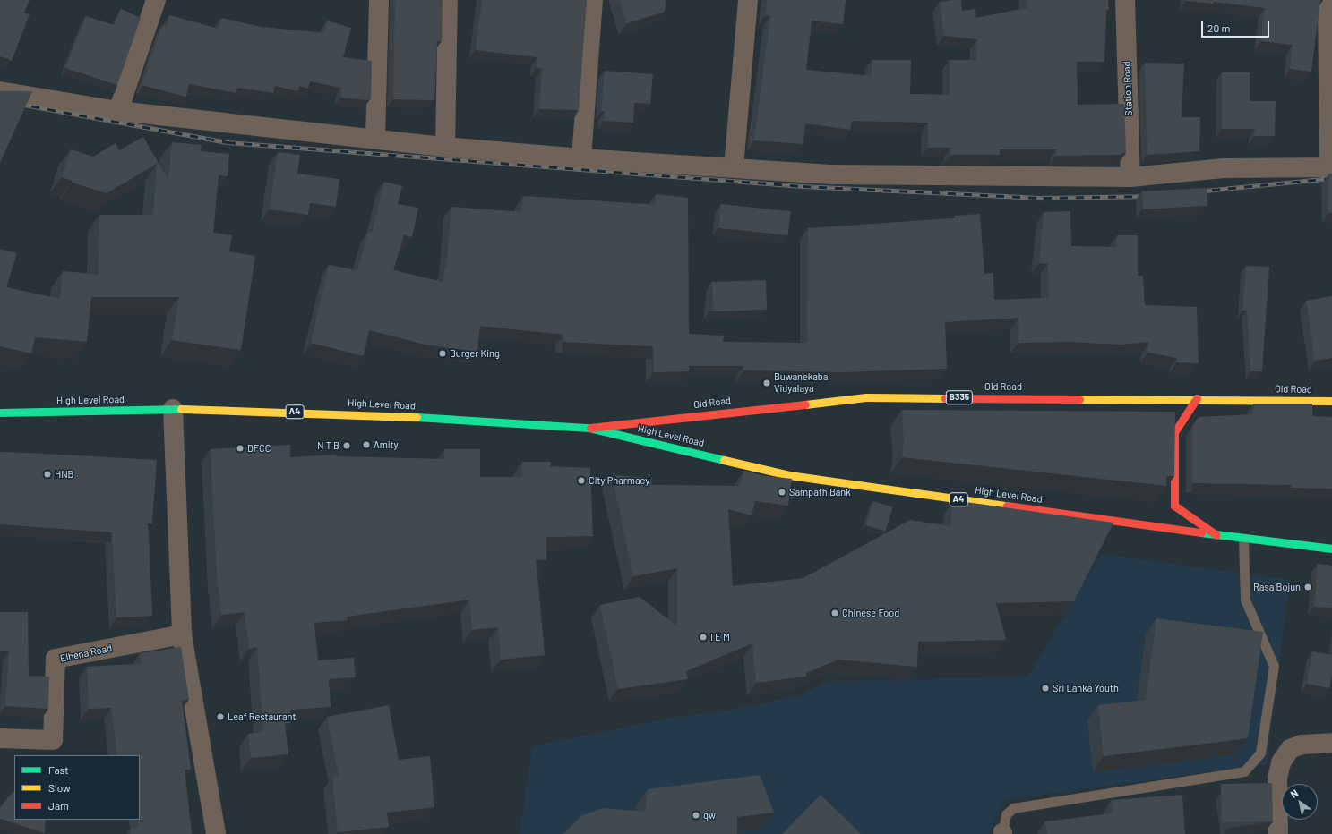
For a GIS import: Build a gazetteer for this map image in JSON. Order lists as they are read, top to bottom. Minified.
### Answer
{"streets":{"main road":["Old Road","B335","High Level Road","A4"],"street":["Station Road","Elhena Road"]},"crossings":[["Old Road","High Level Road"]],"places":["Burger King","Buwanekaba Vidyalaya","Amity","N T B","DFCC","HNB","City Pharmacy","Sampath Bank","Rasa Bojun","Chinese Food","I E M","Sri Lanka Youth","Leaf Restaurant","qw"],"legend":["Fast","Slow","Jam"],"scale_bar":"20 m","north":"top left"}
